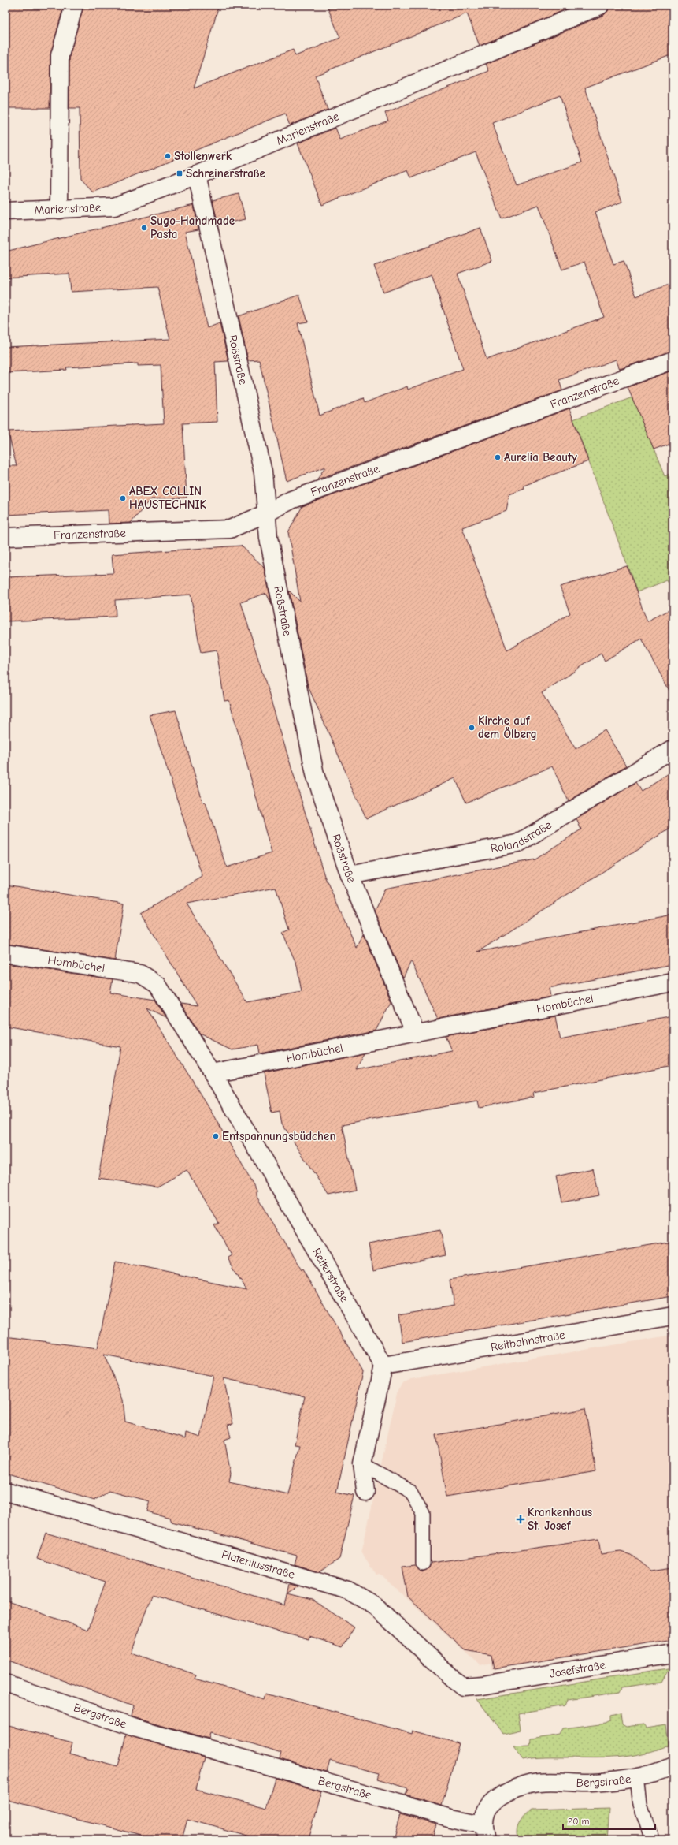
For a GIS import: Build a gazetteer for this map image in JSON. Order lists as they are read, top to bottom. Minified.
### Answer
{"streets":{"street":["Marienstraße","Roßstraße","Franzenstraße","Rolandstraße","Hombüchel","Reiterstraße","Reitbahnstraße","Plateniusstraße","Josefstraße","Bergstraße"]},"crossings":[["Marienstraße","Roßstraße"],["Roßstraße","Franzenstraße"],["Roßstraße","Rolandstraße"],["Roßstraße","Hombüchel"],["Hombüchel","Reiterstraße"],["Reiterstraße","Reitbahnstraße"],["Plateniusstraße","Josefstraße"]],"places":{"other":["Stollenwerk","Sugo-Handmade Pasta","Aurelia Beauty","ABEX COLLIN HAUSTECHNIK","Kirche auf dem Ölberg","Entspannungsbüdchen"],"transit":["Schreinerstraße"],"health":["Krankenhaus St. Josef"]},"scale_bar":"20 m"}
